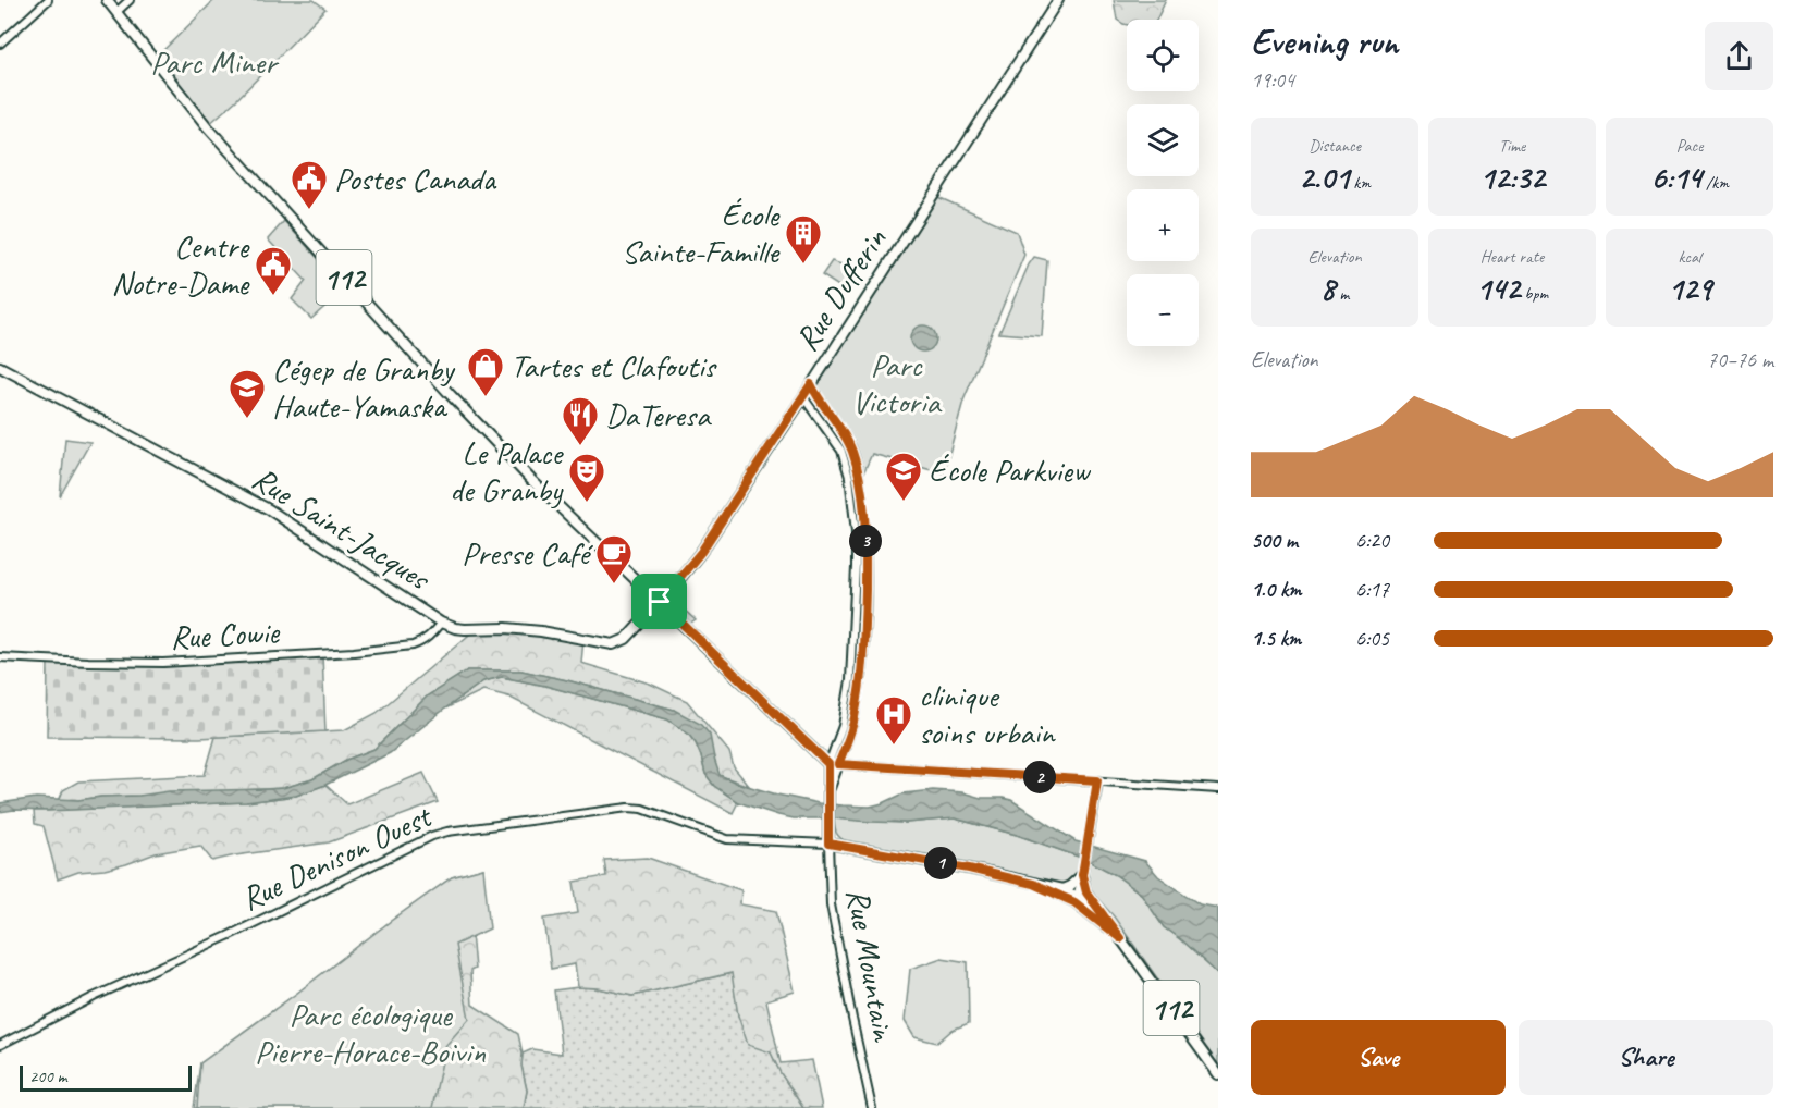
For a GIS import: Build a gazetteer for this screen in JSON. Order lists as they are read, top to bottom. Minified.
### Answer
{"streets":{"main road":["112","Rue Dufferin","Rue Saint-Jacques","Rue Mountain"],"street":["Rue Cowie","Rue Denison Ouest"]},"crossings":[["112","Rue Dufferin"],["112","Rue Saint-Jacques"],["112","Rue Denison Ouest"],["112","Rue Mountain"],["Rue Dufferin","Rue Saint-Jacques"],["Rue Saint-Jacques","Rue Cowie"],["Rue Denison Ouest","Rue Mountain"]],"parks":["Parc Miner","Parc Victoria","Parc écologique Pierre-Horace-Boivin"],"places":{"public building":["Postes Canada","Centre Notre-Dame"],"building":["École Sainte-Famille"],"shop":["Tartes et Clafoutis"],"school or university":["Cégep de Granby Haute-Yamaska","École Parkview"],"restaurant":["DaTeresa"],"theatre":["Le Palace de Granby"],"cafe":["Presse Café"],"hospital":["clinique soins urbain"]},"scale_bar":"200 m","page":{"heading":["Evening run","19:04"],"map_buttons":["+","−"],"stats":[["Distance","2.01 km"],["Time","12:32"],["Pace","6:14 /km"],["Elevation","8 m"],["Heart rate","142 bpm"],["kcal","129"]],"chart":["Elevation","70–76 m"],"list":[{"name":"500 m","note":"6:20"},{"name":"1.0 km","note":"6:17"},{"name":"1.5 km","note":"6:05"}],"pins":["3","2","1"],"buttons":["Save","Share"],"scale":"200 m"}}
